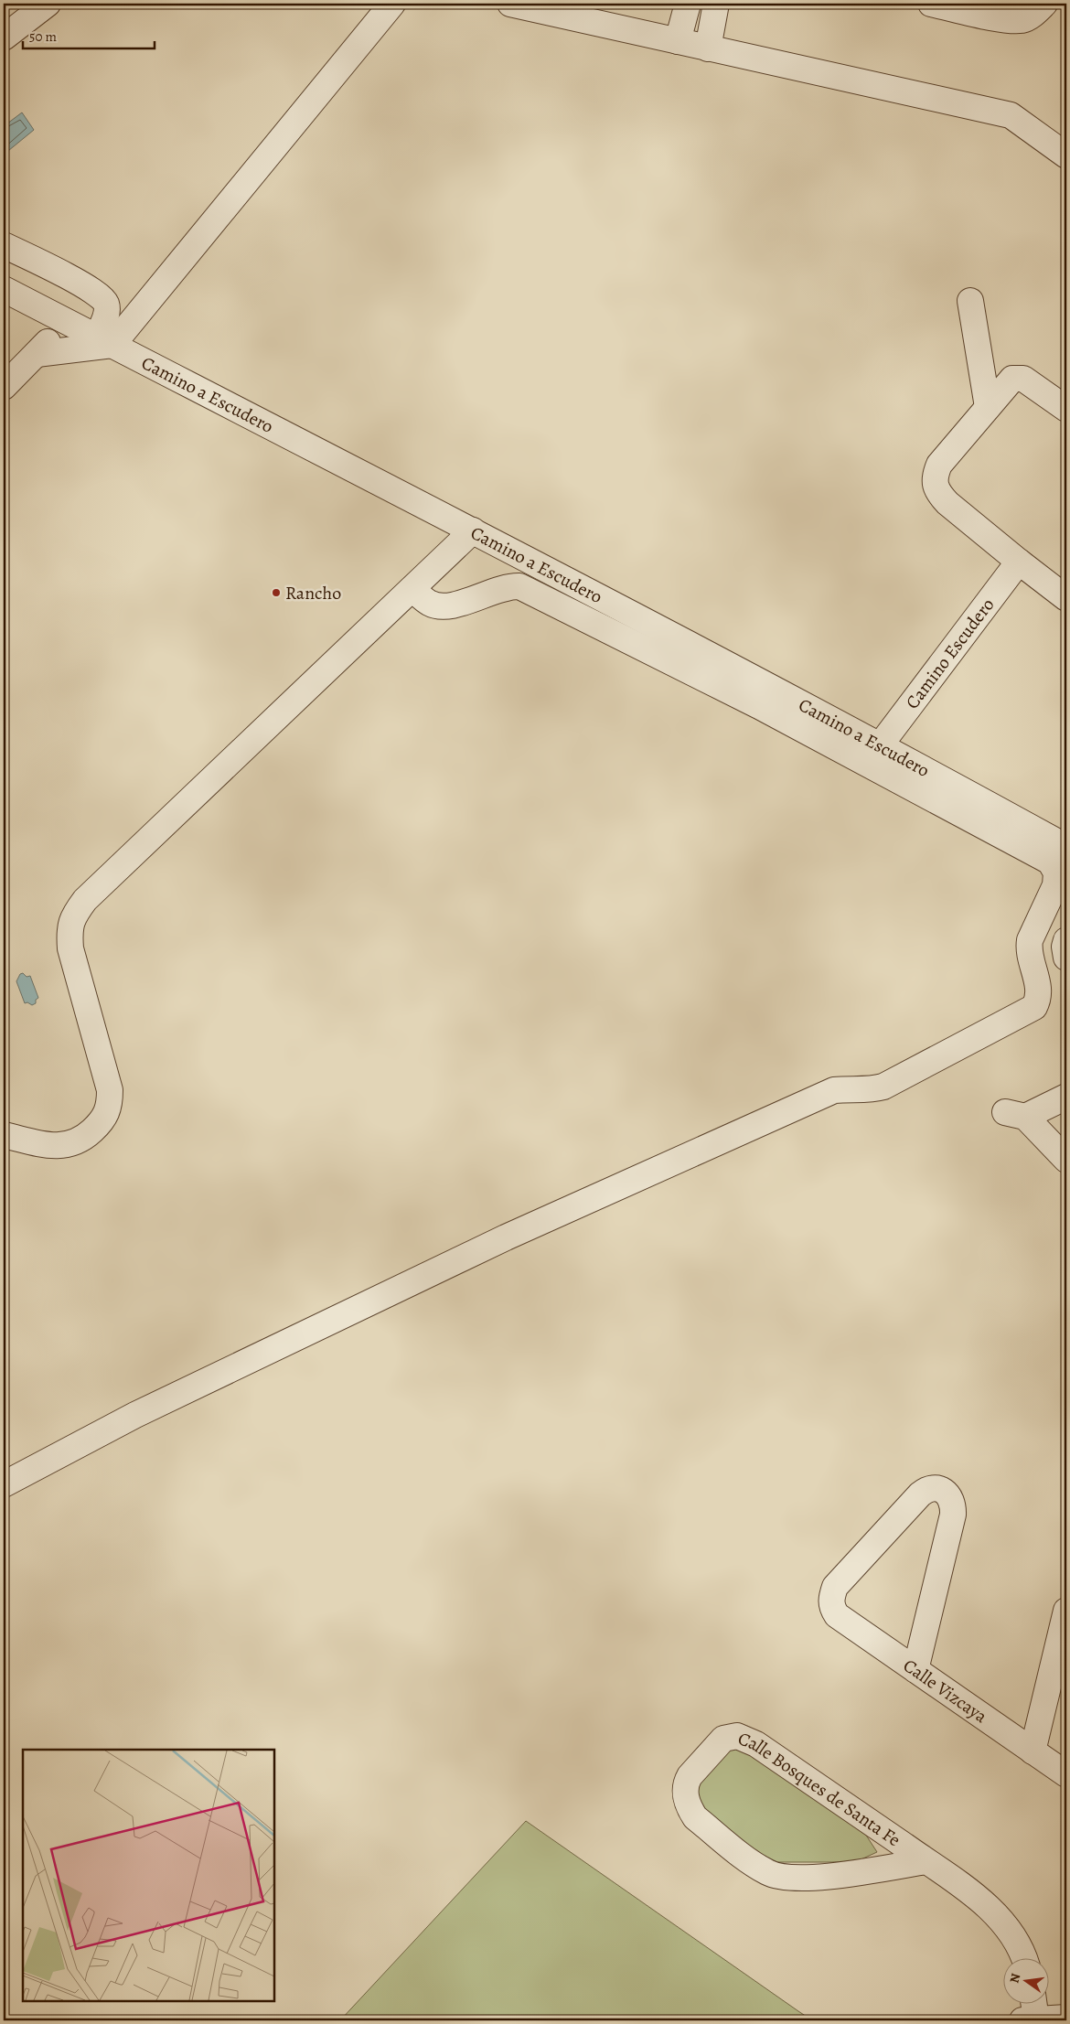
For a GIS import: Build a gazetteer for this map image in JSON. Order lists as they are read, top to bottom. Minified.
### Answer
{"streets":{"street":["Camino a Escudero","Camino Escudero","Calle Vizcaya","Calle Bosques de Santa Fe"]},"crossings":[["Camino a Escudero","Camino Escudero"]],"places":["Rancho"],"scale_bar":"50 m","north":"left"}
